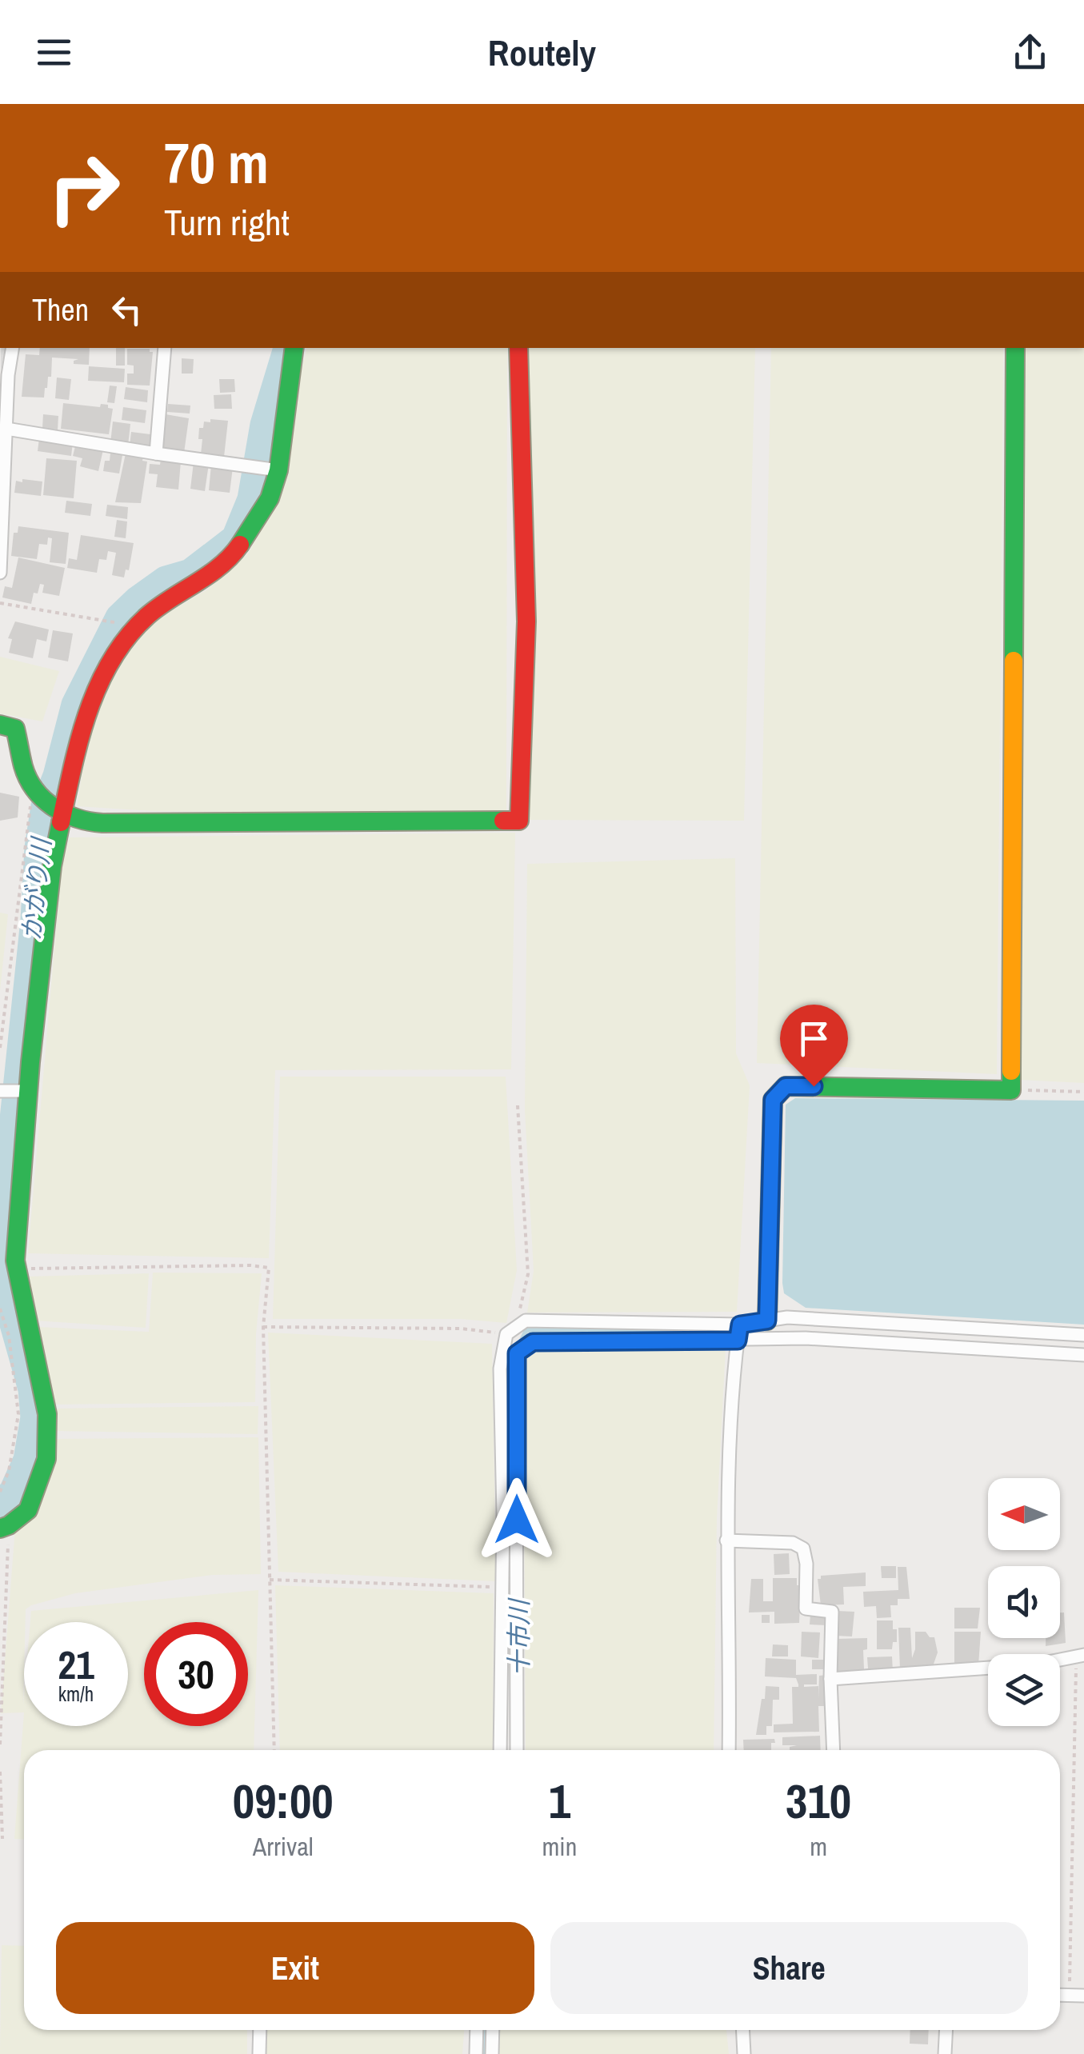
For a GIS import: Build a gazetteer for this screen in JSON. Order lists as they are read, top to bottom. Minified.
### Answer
{"water":["かがり川","十市川"],"north":"left","page":{"header":"Routely","turn":["70 m","Turn right"],"then":"Then","speed":"21 km/h","limit":"30","eta":["09:00","Arrival","1","min","310","m"],"buttons":["Exit","Share"]}}
